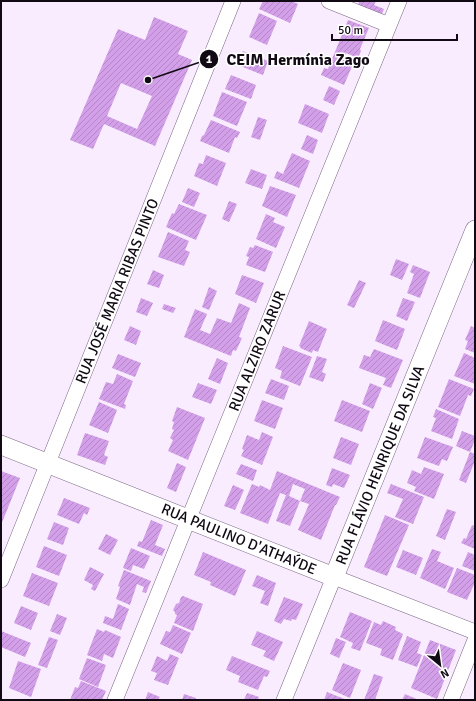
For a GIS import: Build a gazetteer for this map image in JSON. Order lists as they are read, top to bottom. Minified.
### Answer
{"streets":{"street":["RUA JOSÉ MARIA RIBAS PINTO","RUA ALZIRO ZARUR","RUA FLÁVIO HENRIQUE DA SILVA","RUA PAULINO D'ATHAÝDE"]},"crossings":[["RUA JOSÉ MARIA RIBAS PINTO","RUA PAULINO D'ATHAÝDE"],["RUA ALZIRO ZARUR","RUA PAULINO D'ATHAÝDE"],["RUA FLÁVIO HENRIQUE DA SILVA","RUA PAULINO D'ATHAÝDE"]],"places":["CEIM Hermínia Zago"],"scale_bar":"50 m","north":"bottom right"}
